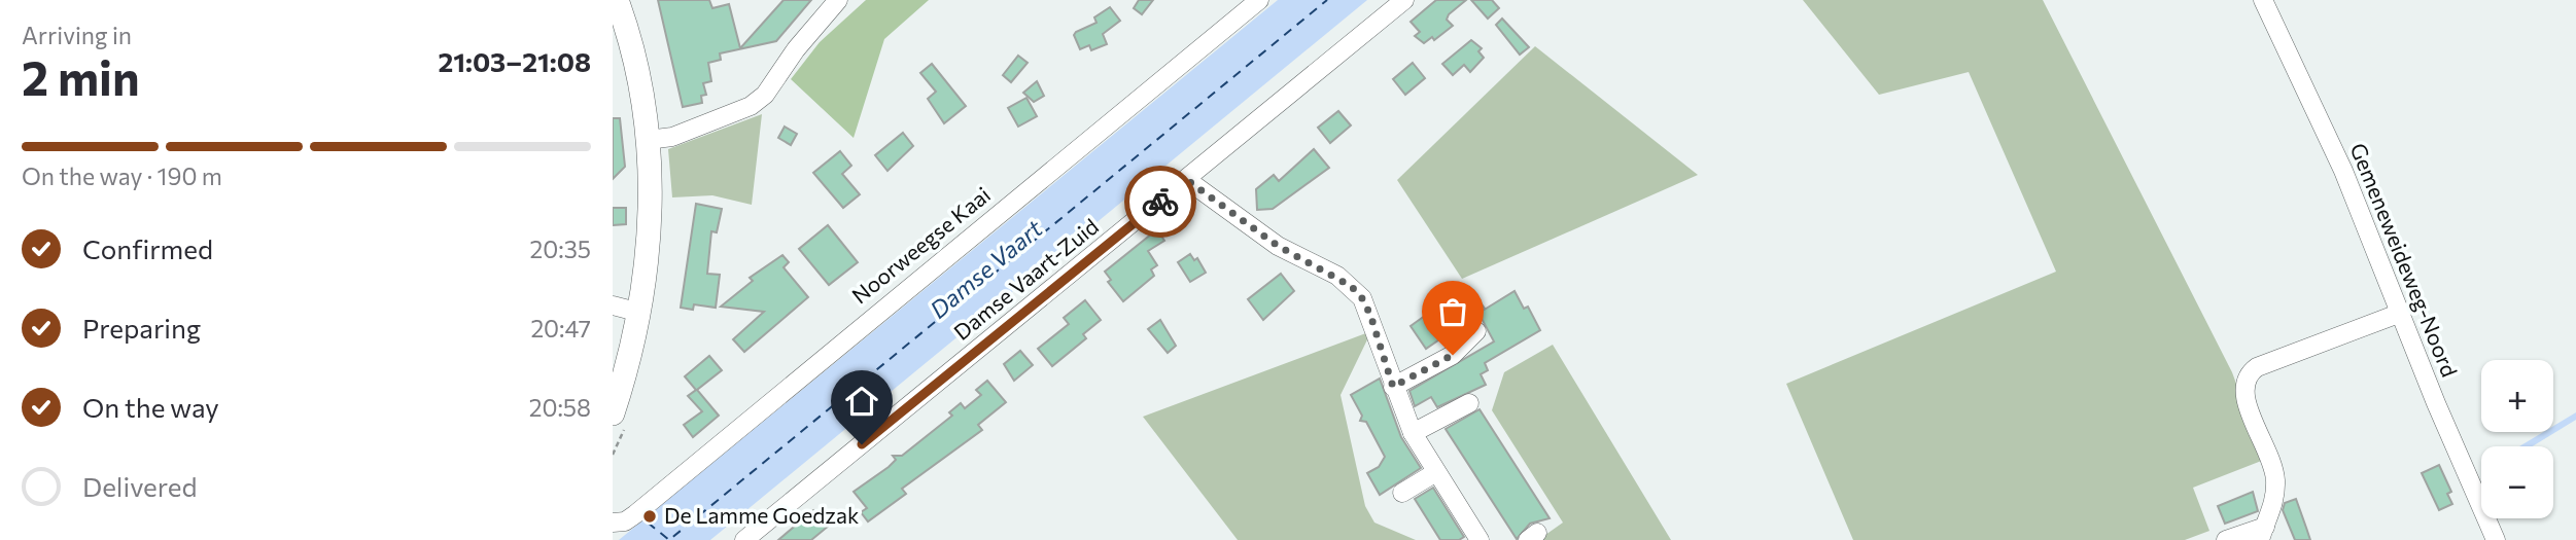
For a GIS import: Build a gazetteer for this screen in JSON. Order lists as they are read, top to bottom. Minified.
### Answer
{"streets":{"street":["Noorweegse Kaai","Gemeneweideweg-Noord","Damse Vaart-Zuid"]},"water":["Damse Vaart"],"places":["De Lamme Goedzak"],"page":{"heading":["2 min","Arriving in","21:03–21:08"],"bar":"On the way · 190 m","list":[["Confirmed","20:35"],["Preparing","20:47"],["On the way","20:58"],"Delivered"],"map_buttons":["+","−"]}}
